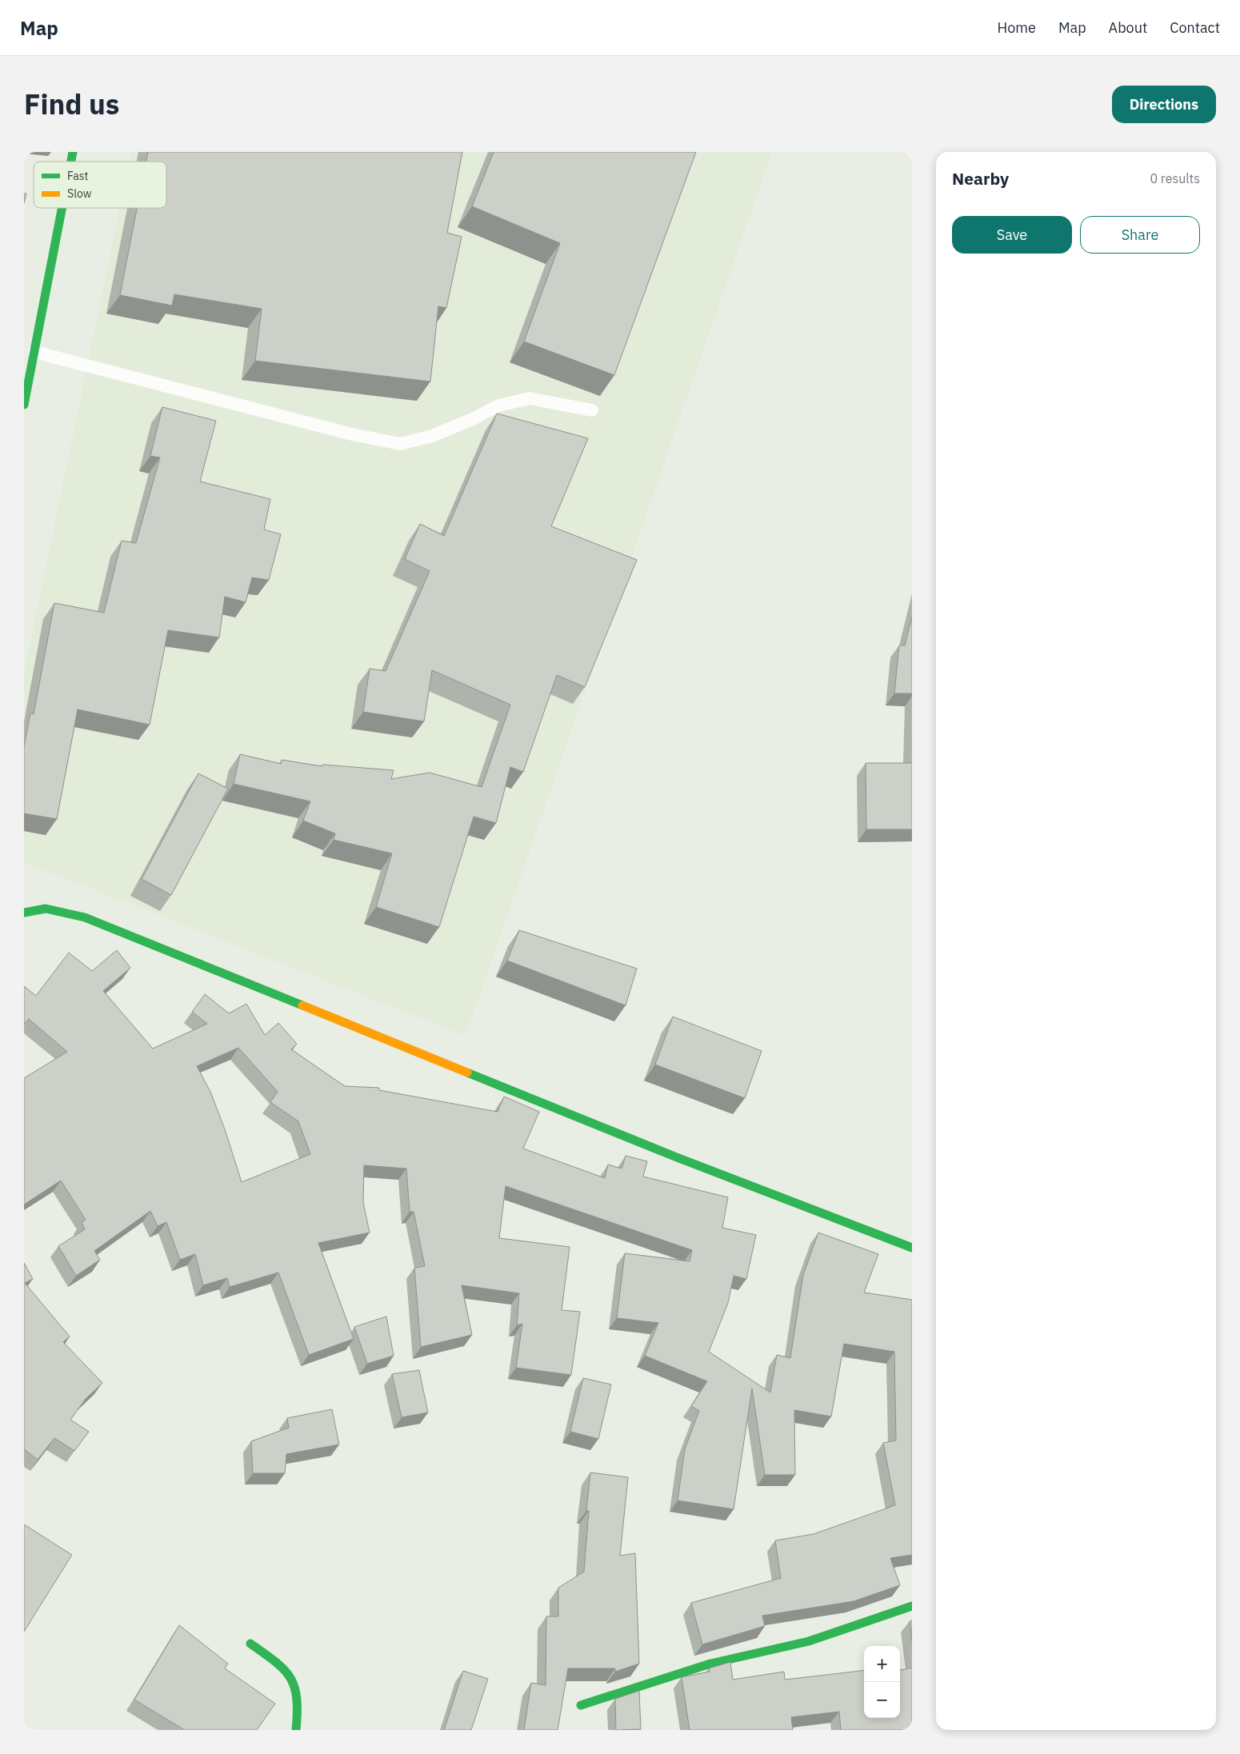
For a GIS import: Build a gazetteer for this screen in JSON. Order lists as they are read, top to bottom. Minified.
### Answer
{"legend":["Fast","Slow"],"page":{"header":"Map","nav":["Home","Map","About","Contact"],"title":"Find us","buttons":["Directions",["Save","Share"]],"heading":["Nearby","0 results"],"map_buttons":["+","−"]}}
